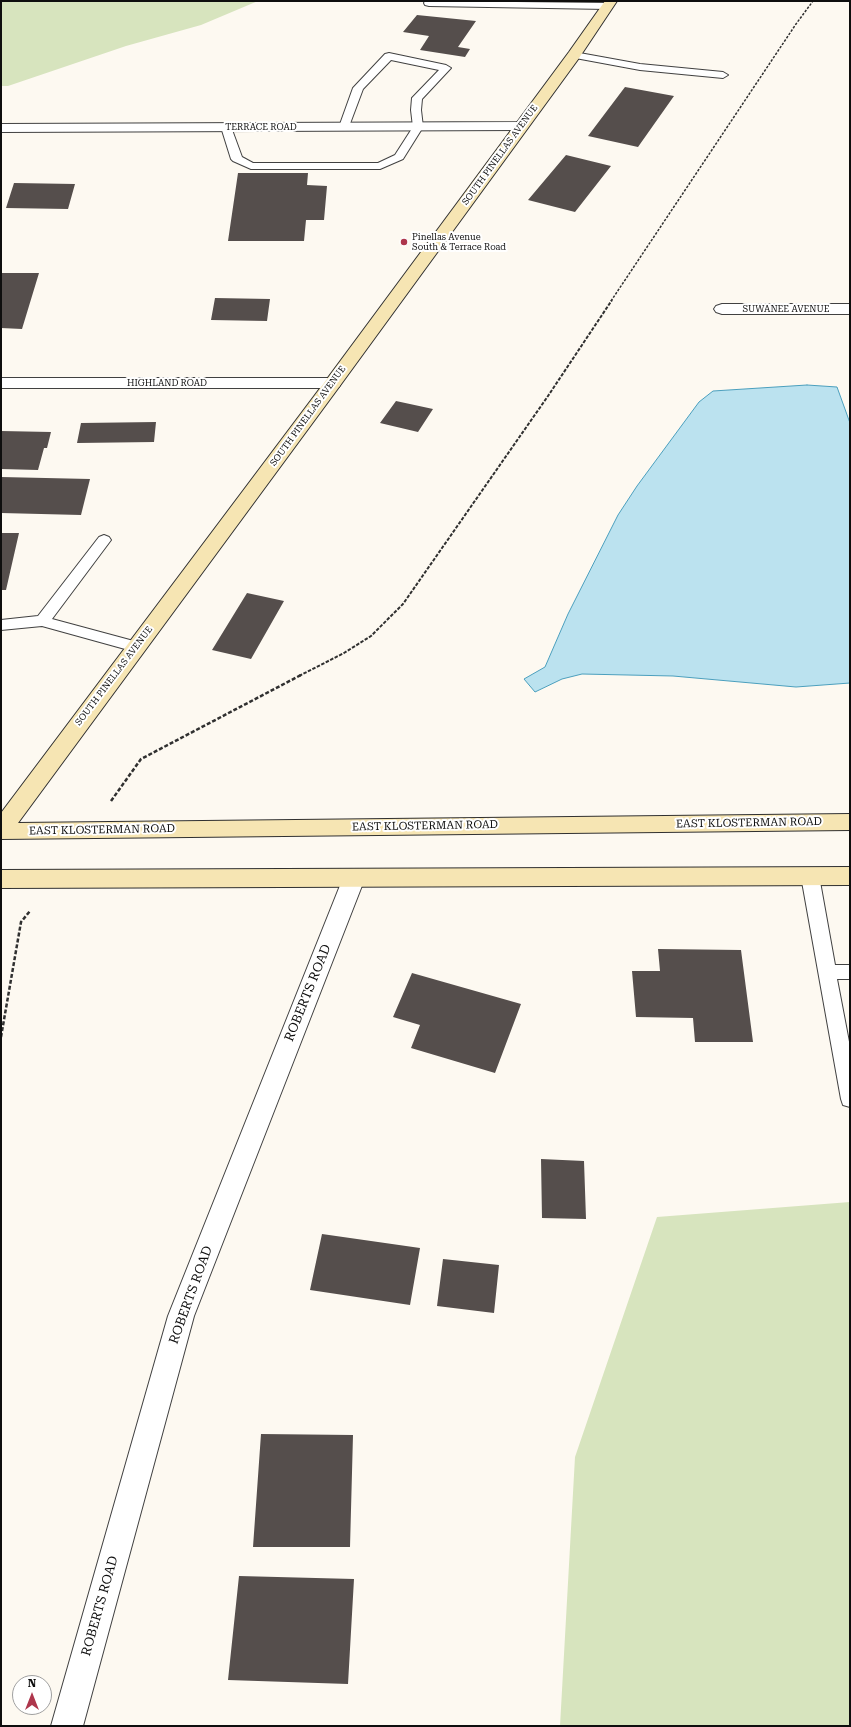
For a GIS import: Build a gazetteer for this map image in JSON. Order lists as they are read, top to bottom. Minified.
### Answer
{"streets":{"main road":["SOUTH PINELLAS AVENUE","EAST KLOSTERMAN ROAD"],"street":["TERRACE ROAD","SUWANEE AVENUE","HIGHLAND ROAD","ROBERTS ROAD"]},"crossings":[["TERRACE ROAD","SOUTH PINELLAS AVENUE"],["SOUTH PINELLAS AVENUE","HIGHLAND ROAD"],["SOUTH PINELLAS AVENUE","EAST KLOSTERMAN ROAD"]],"places":["Pinellas Avenue South & Terrace Road"],"north":"top"}
